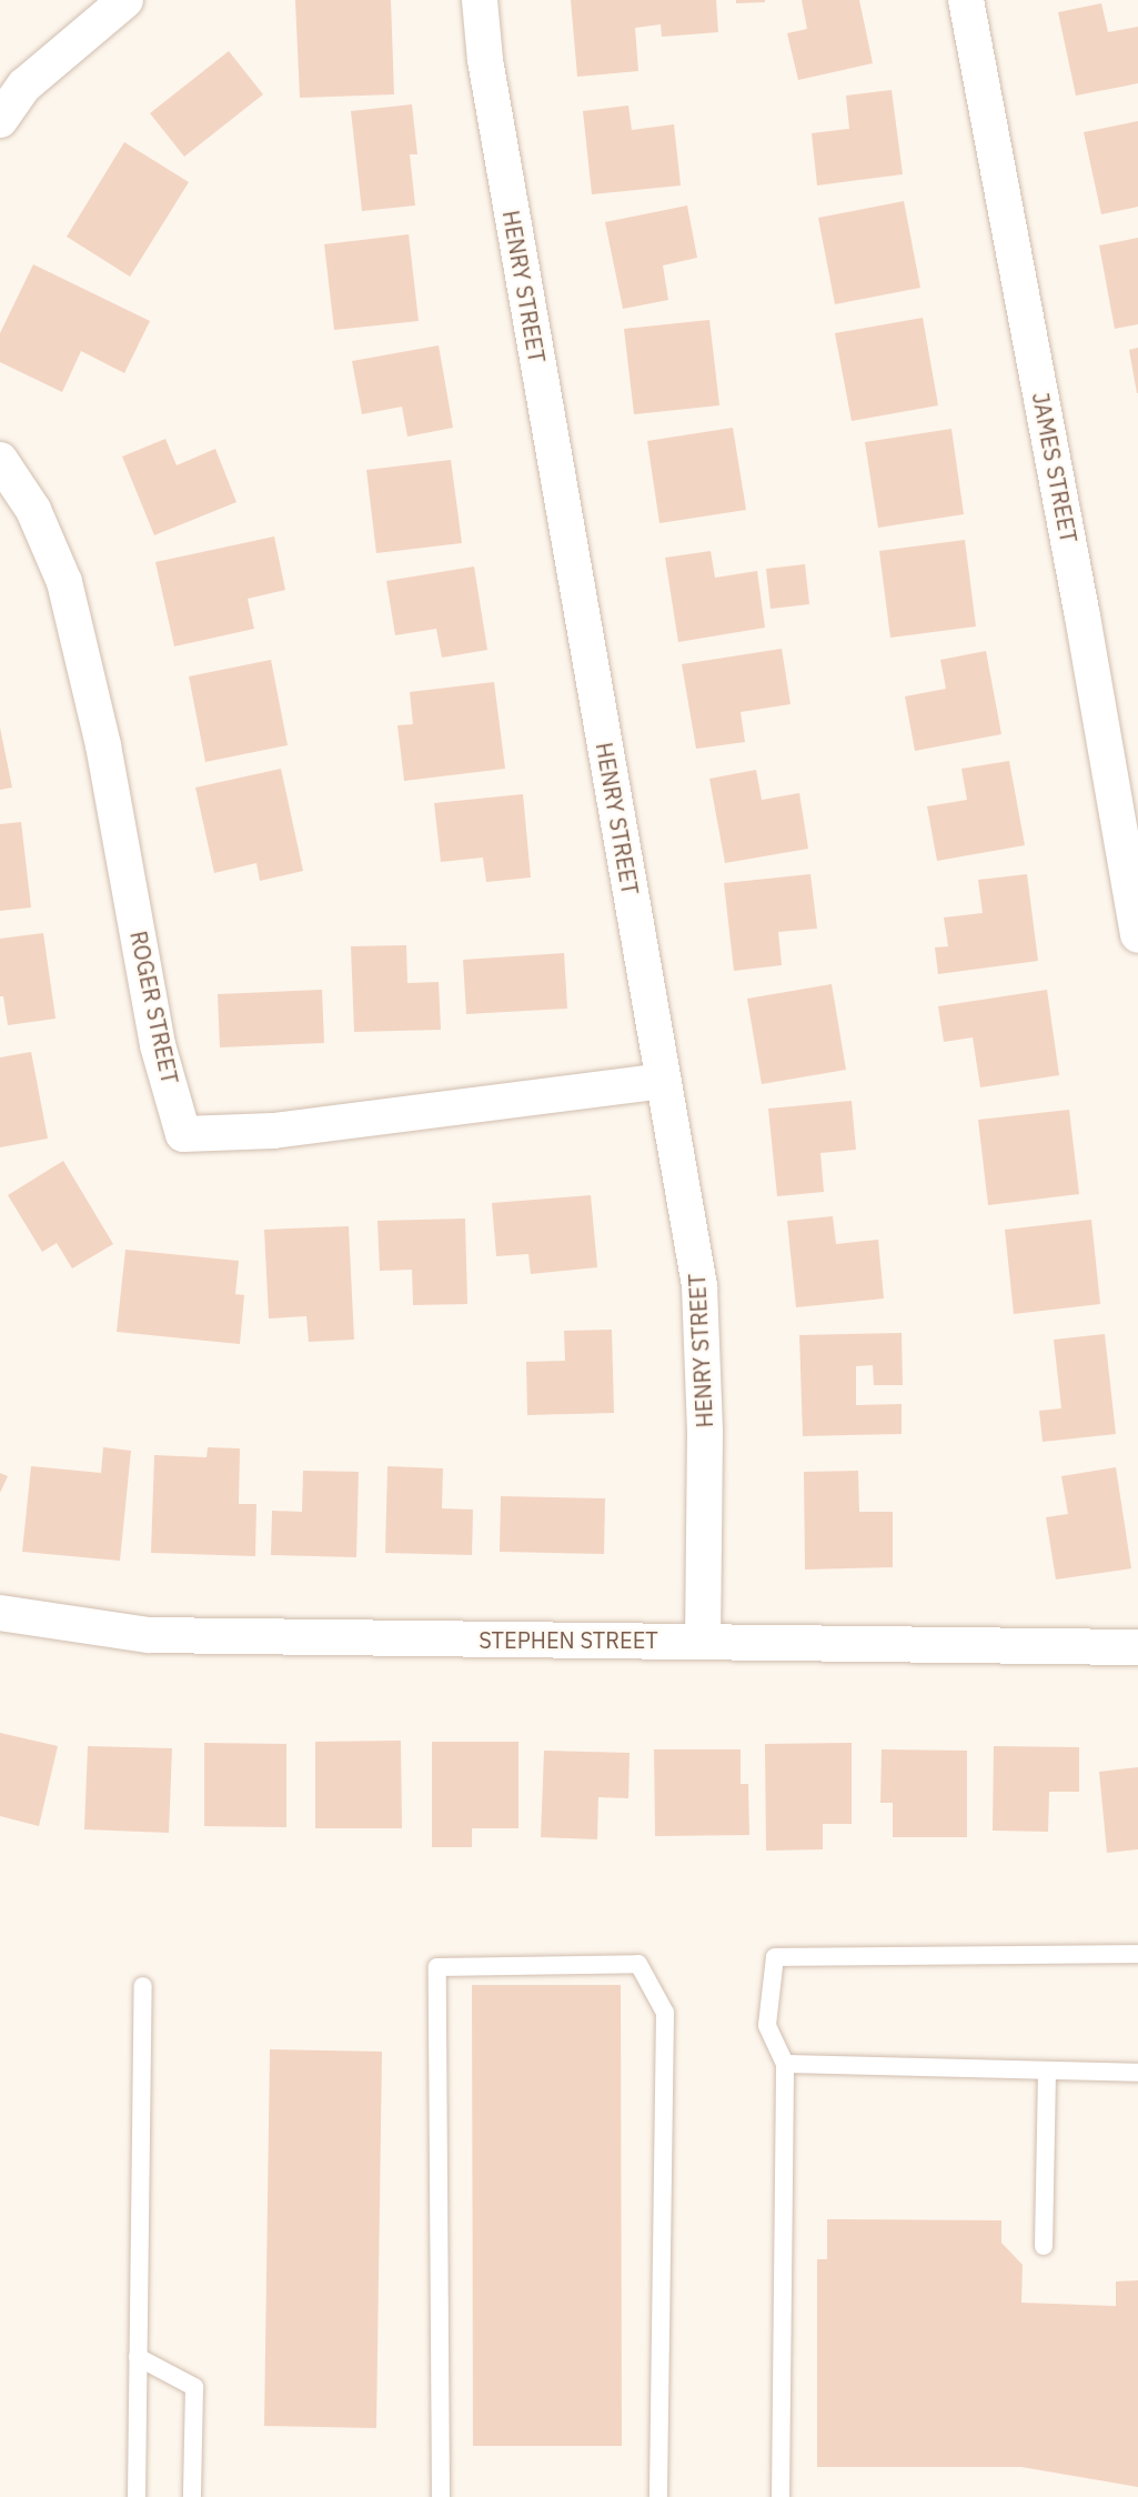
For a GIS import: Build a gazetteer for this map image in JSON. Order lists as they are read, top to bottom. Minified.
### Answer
{"streets":{"street":["HENRY STREET","JAMES STREET","ROGER STREET","STEPHEN STREET"]},"crossings":[["HENRY STREET","ROGER STREET"],["HENRY STREET","STEPHEN STREET"]]}
